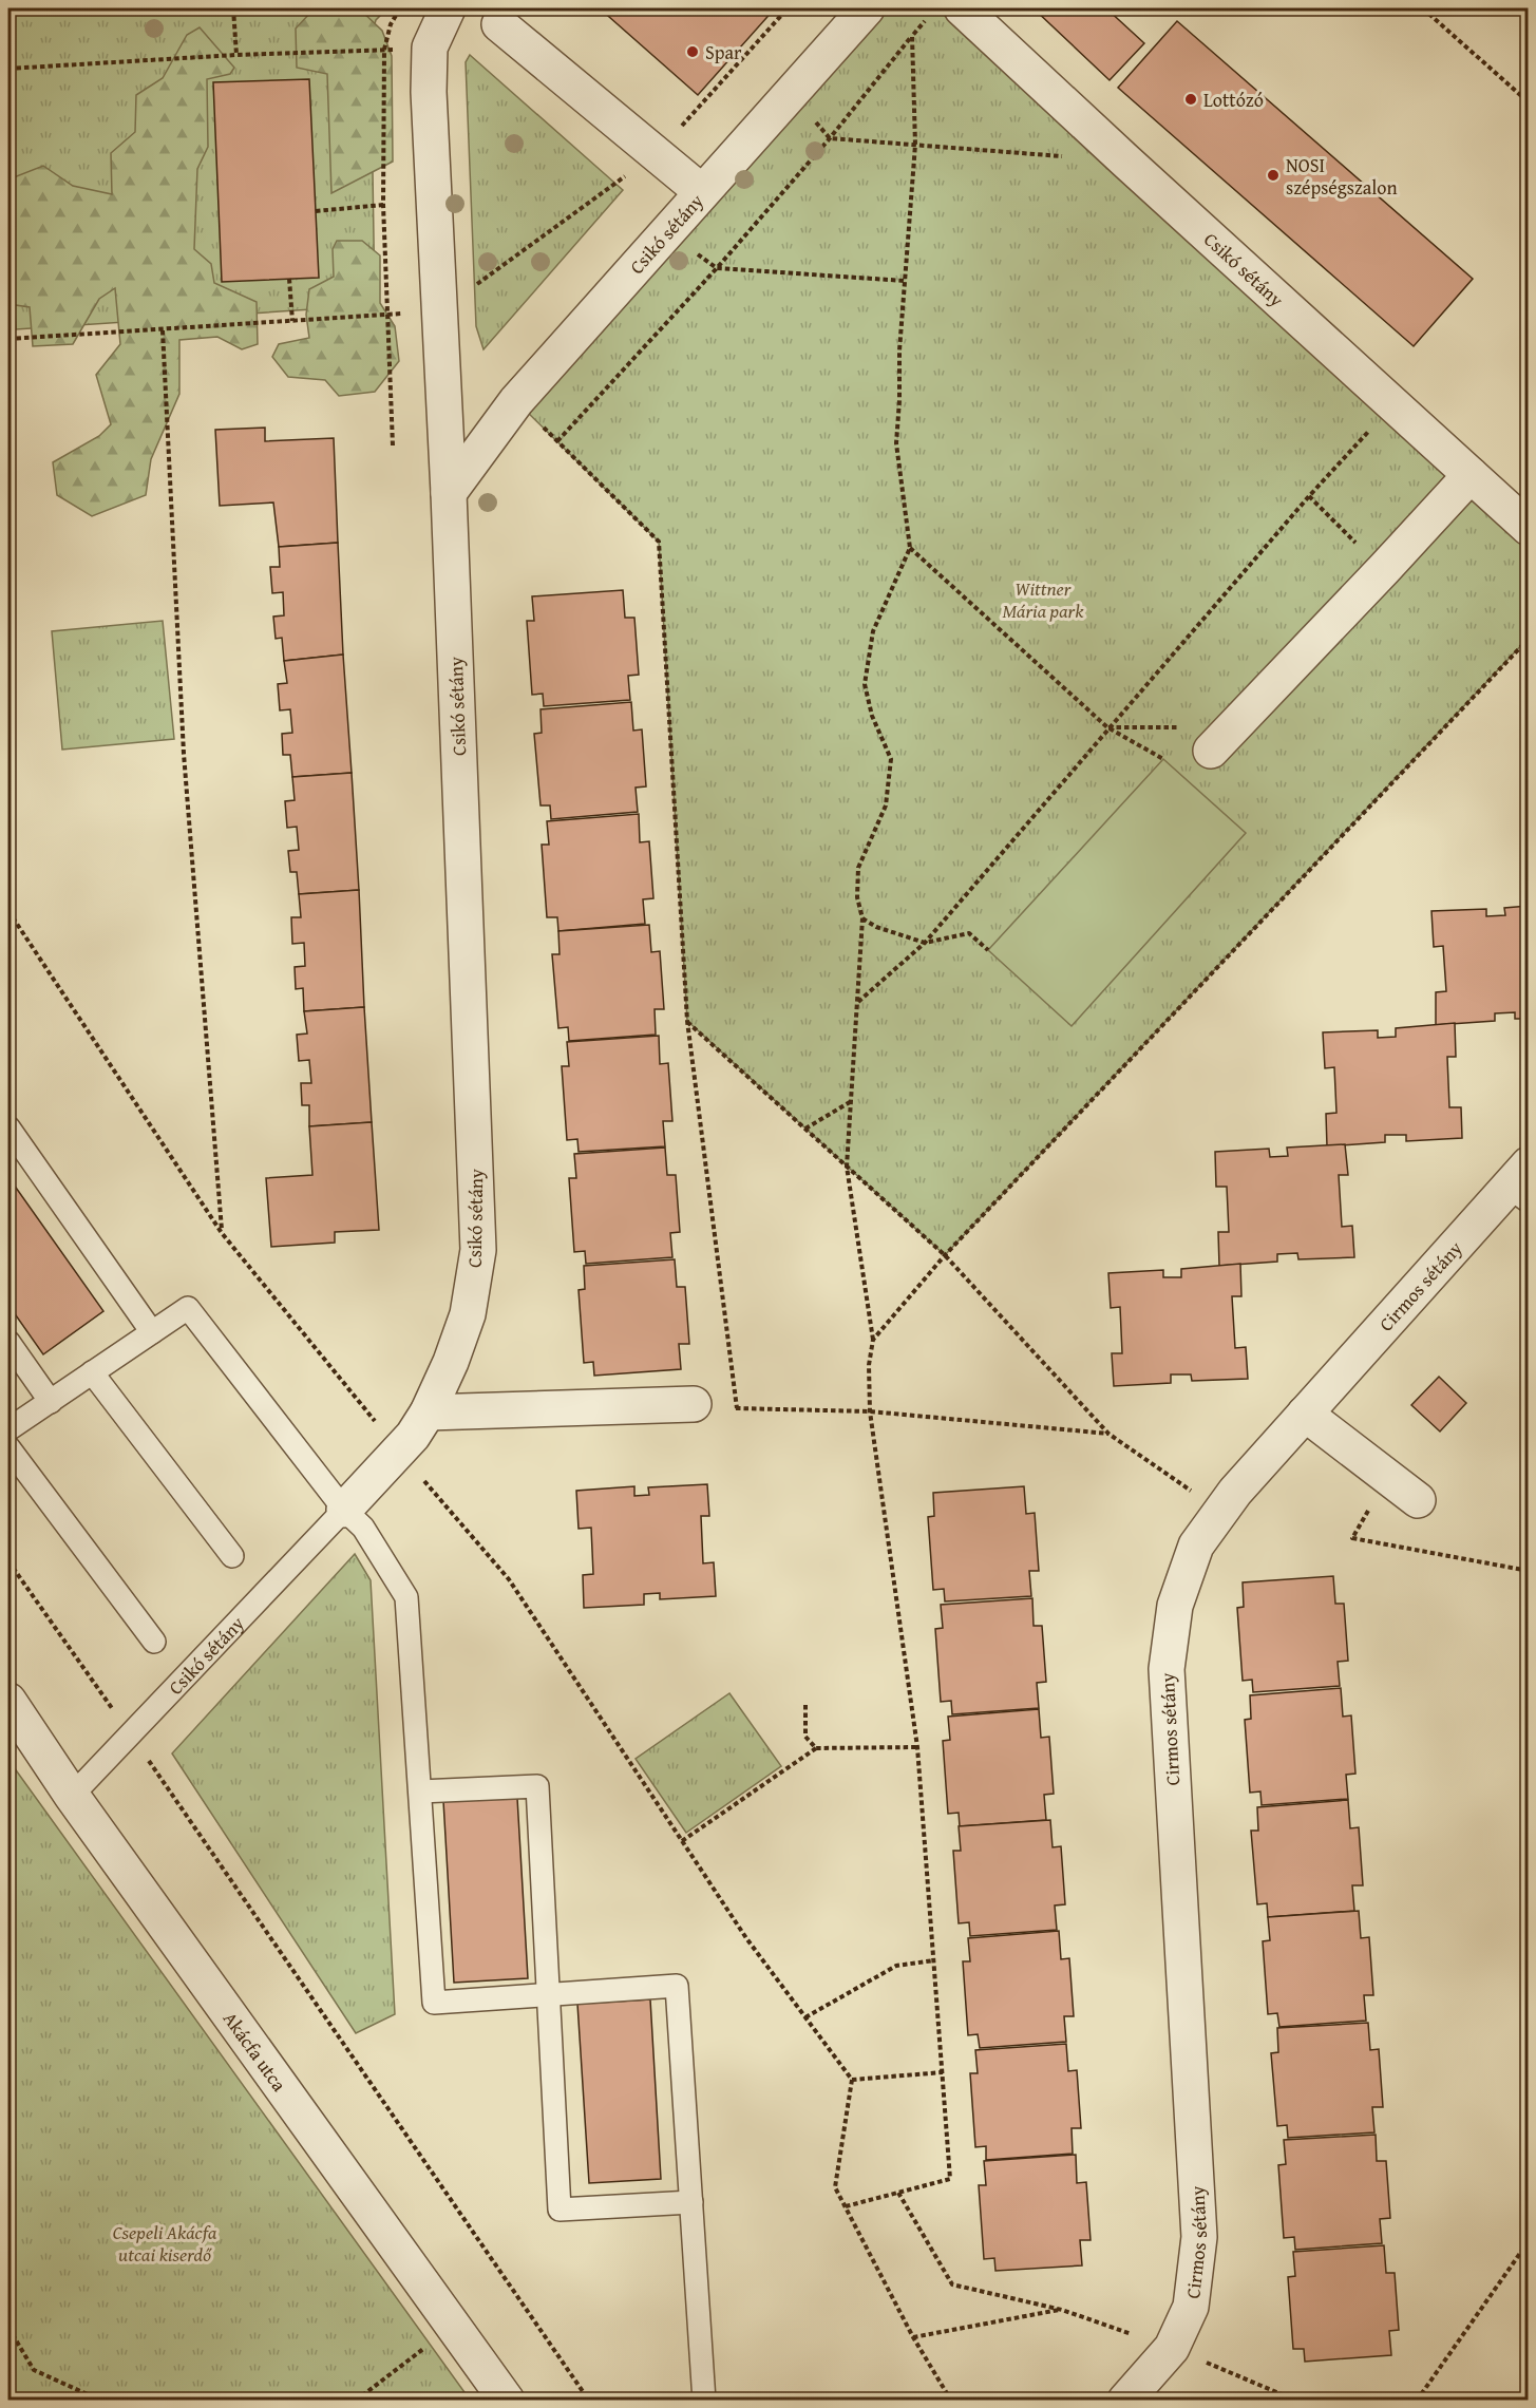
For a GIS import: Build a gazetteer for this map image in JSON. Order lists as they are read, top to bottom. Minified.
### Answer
{"streets":{"street":["Csikó sétány","Cirmos sétány","Akácfa utca"]},"crossings":[["Csikó sétány","Akácfa utca"]],"parks":["Wittner Mária park","Csepeli Akácfa utcai kiserdő"],"places":["Spar","Lottózó","NOSI szépségszalon"]}
